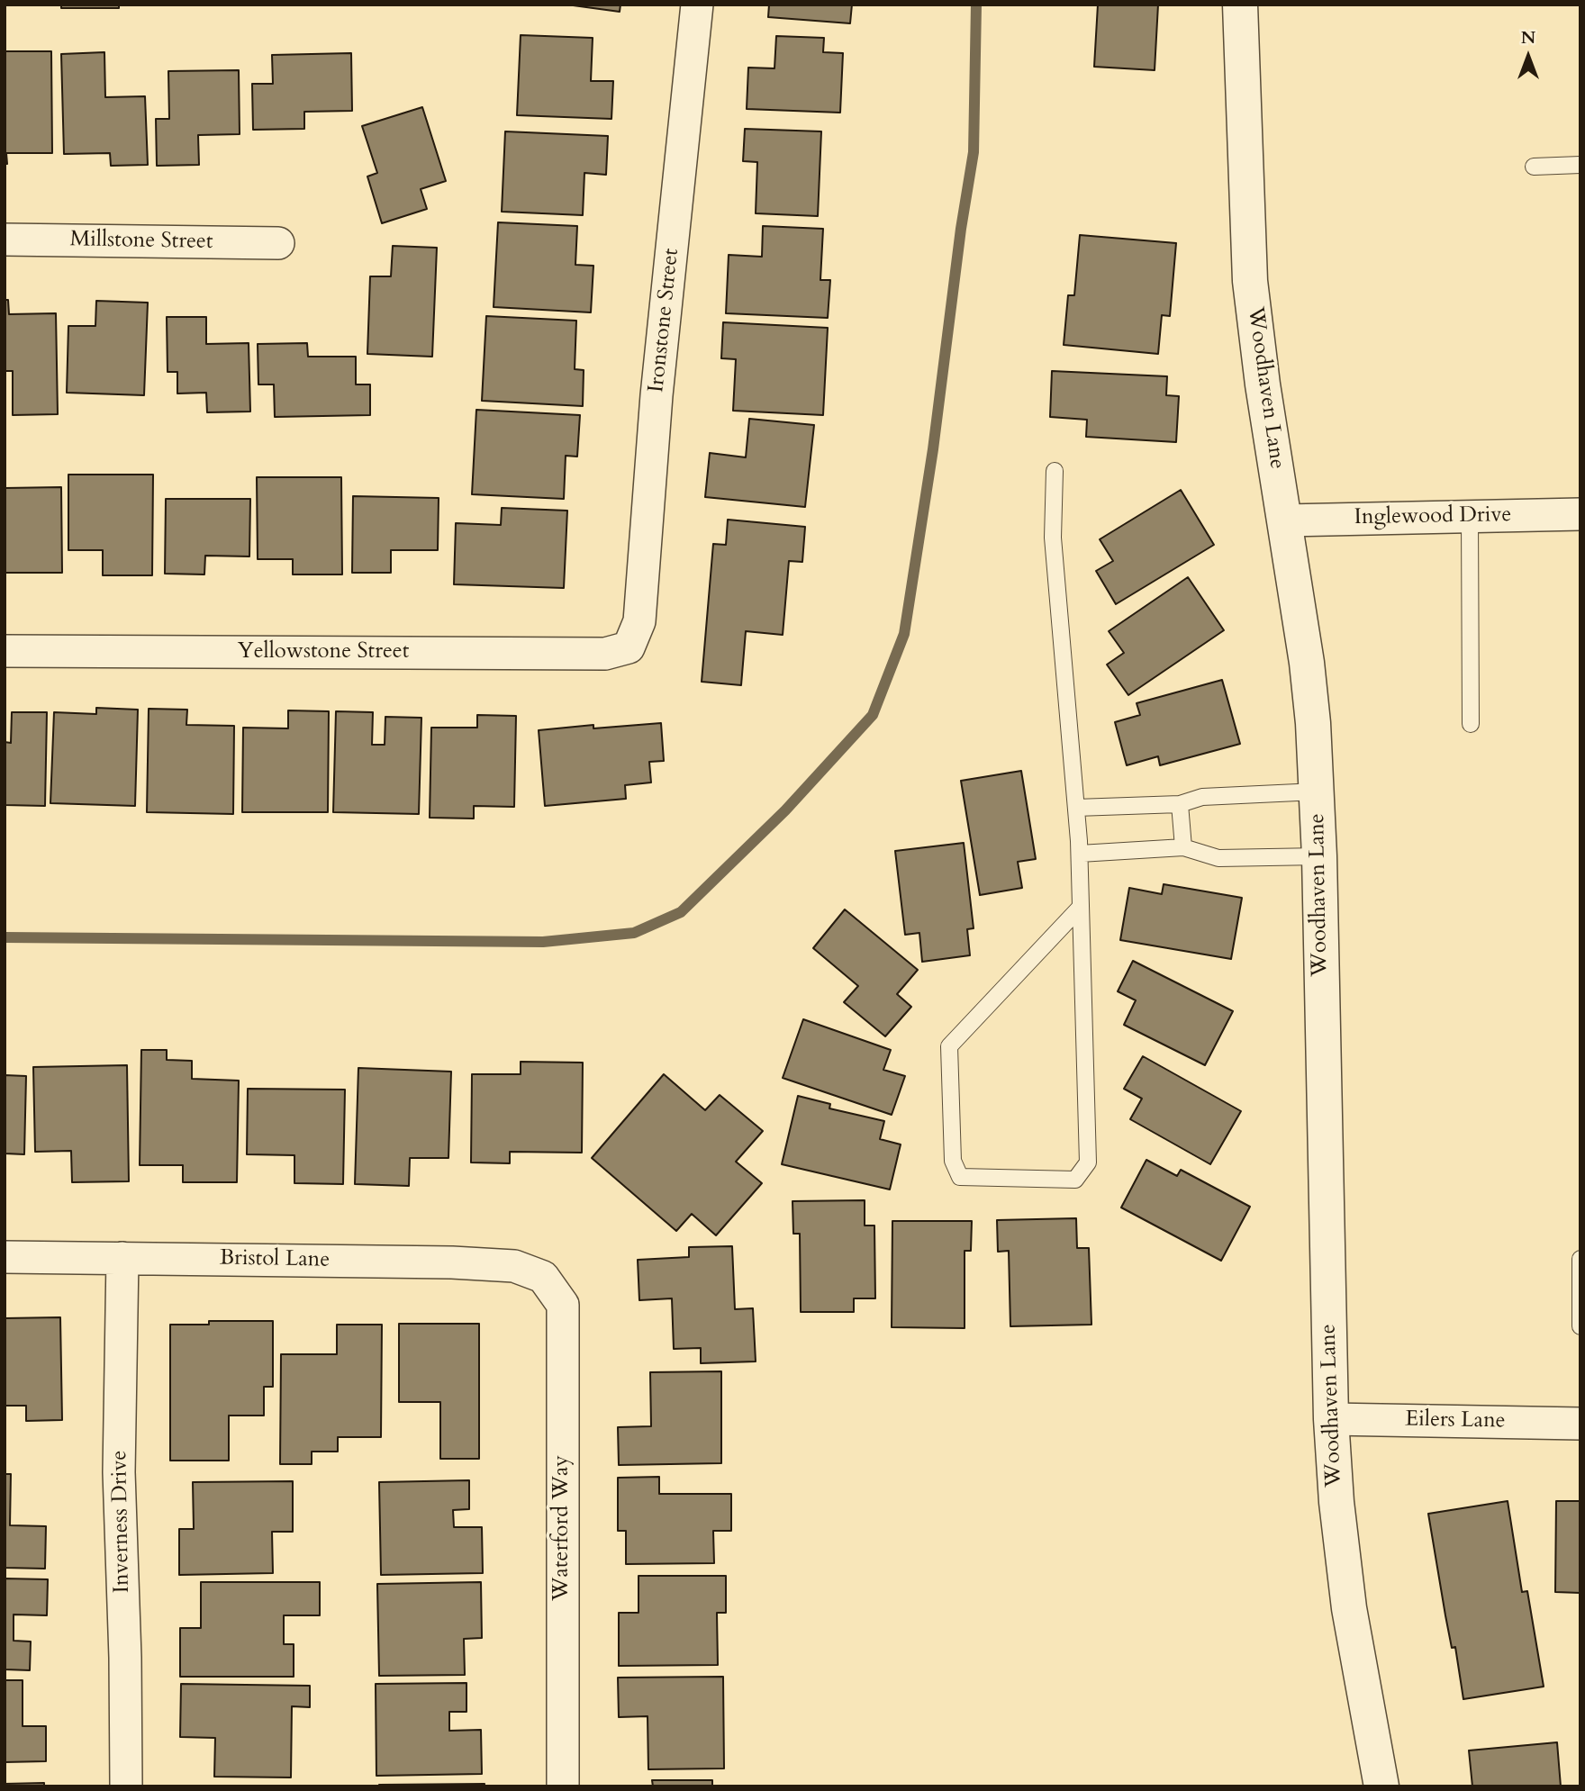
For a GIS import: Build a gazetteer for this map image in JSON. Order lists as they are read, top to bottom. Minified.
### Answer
{"streets":{"street":["Millstone Street","Ironstone Street","Woodhaven Lane","Inglewood Drive","Yellowstone Street","Bristol Lane","Eilers Lane","Inverness Drive","Waterford Way"]},"crossings":[["Ironstone Street","Yellowstone Street"],["Woodhaven Lane","Inglewood Drive"],["Woodhaven Lane","Eilers Lane"],["Bristol Lane","Inverness Drive"],["Bristol Lane","Waterford Way"]],"north":"top"}
